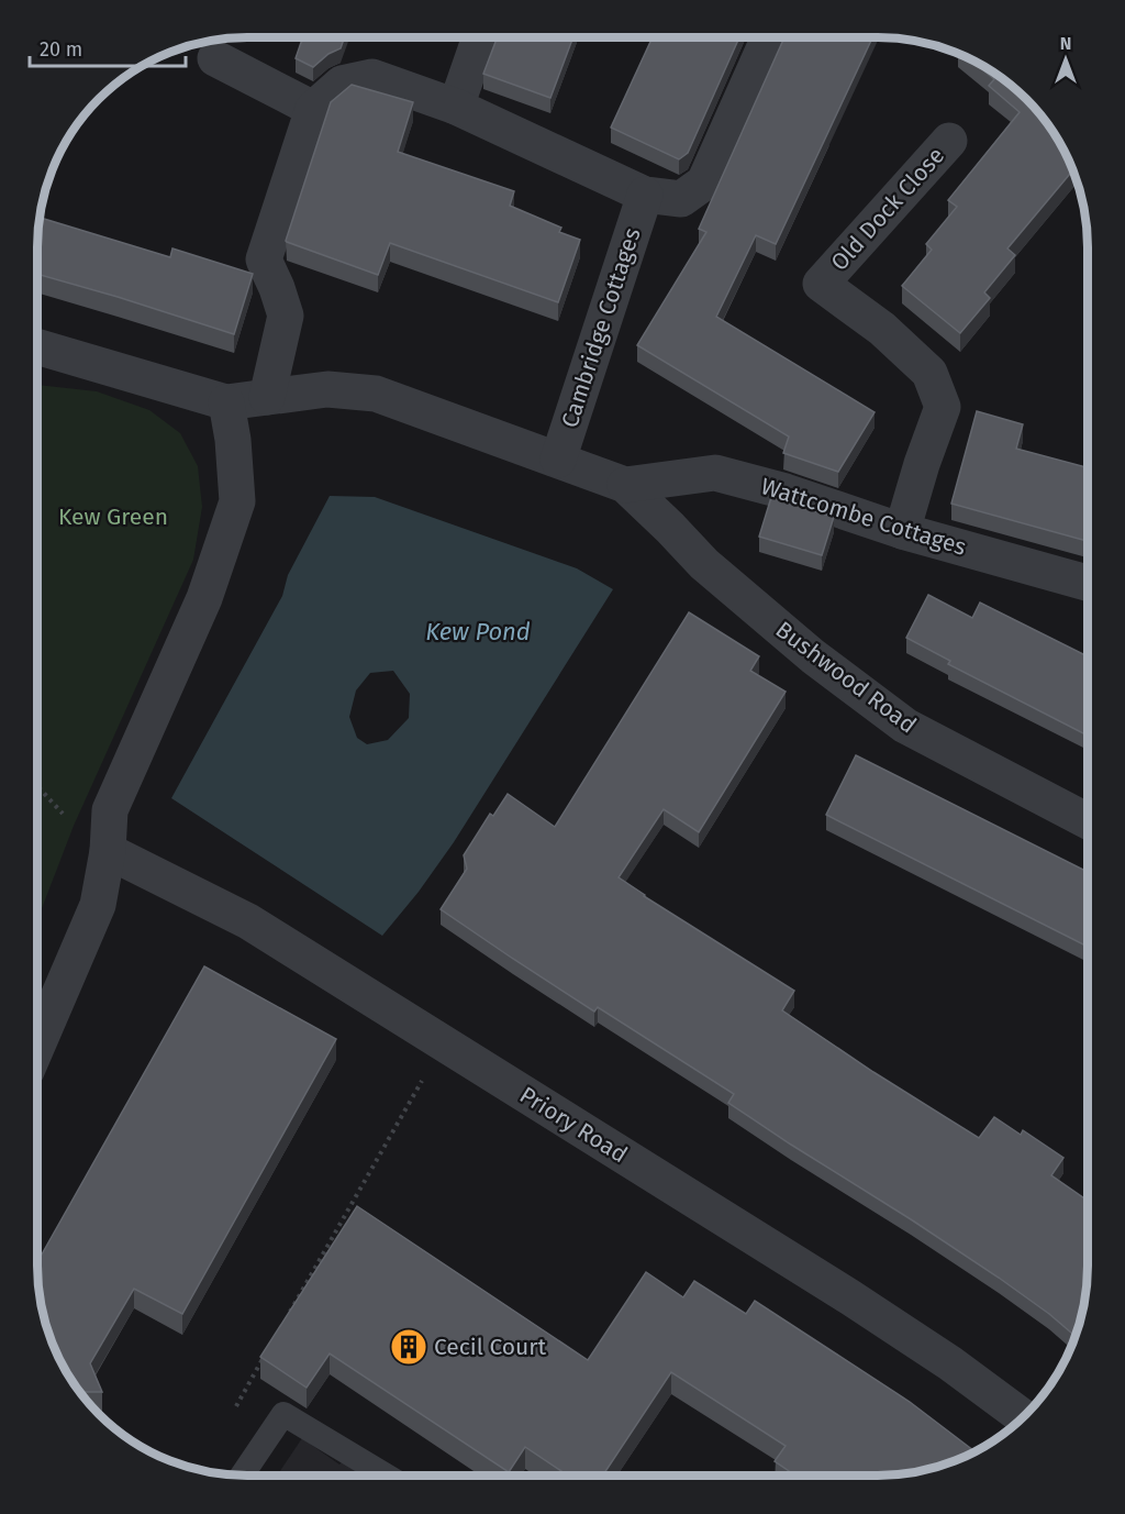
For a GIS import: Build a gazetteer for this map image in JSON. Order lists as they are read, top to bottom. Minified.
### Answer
{"streets":{"street":["Old Dock Close","Cambridge Cottages","Wattcombe Cottages","Bushwood Road","Priory Road"]},"crossings":[["Old Dock Close","Wattcombe Cottages"],["Wattcombe Cottages","Bushwood Road"]],"water":["Kew Pond"],"parks":["Kew Green"],"places":{"building":["Cecil Court"]},"scale_bar":"20 m","north":"top"}
